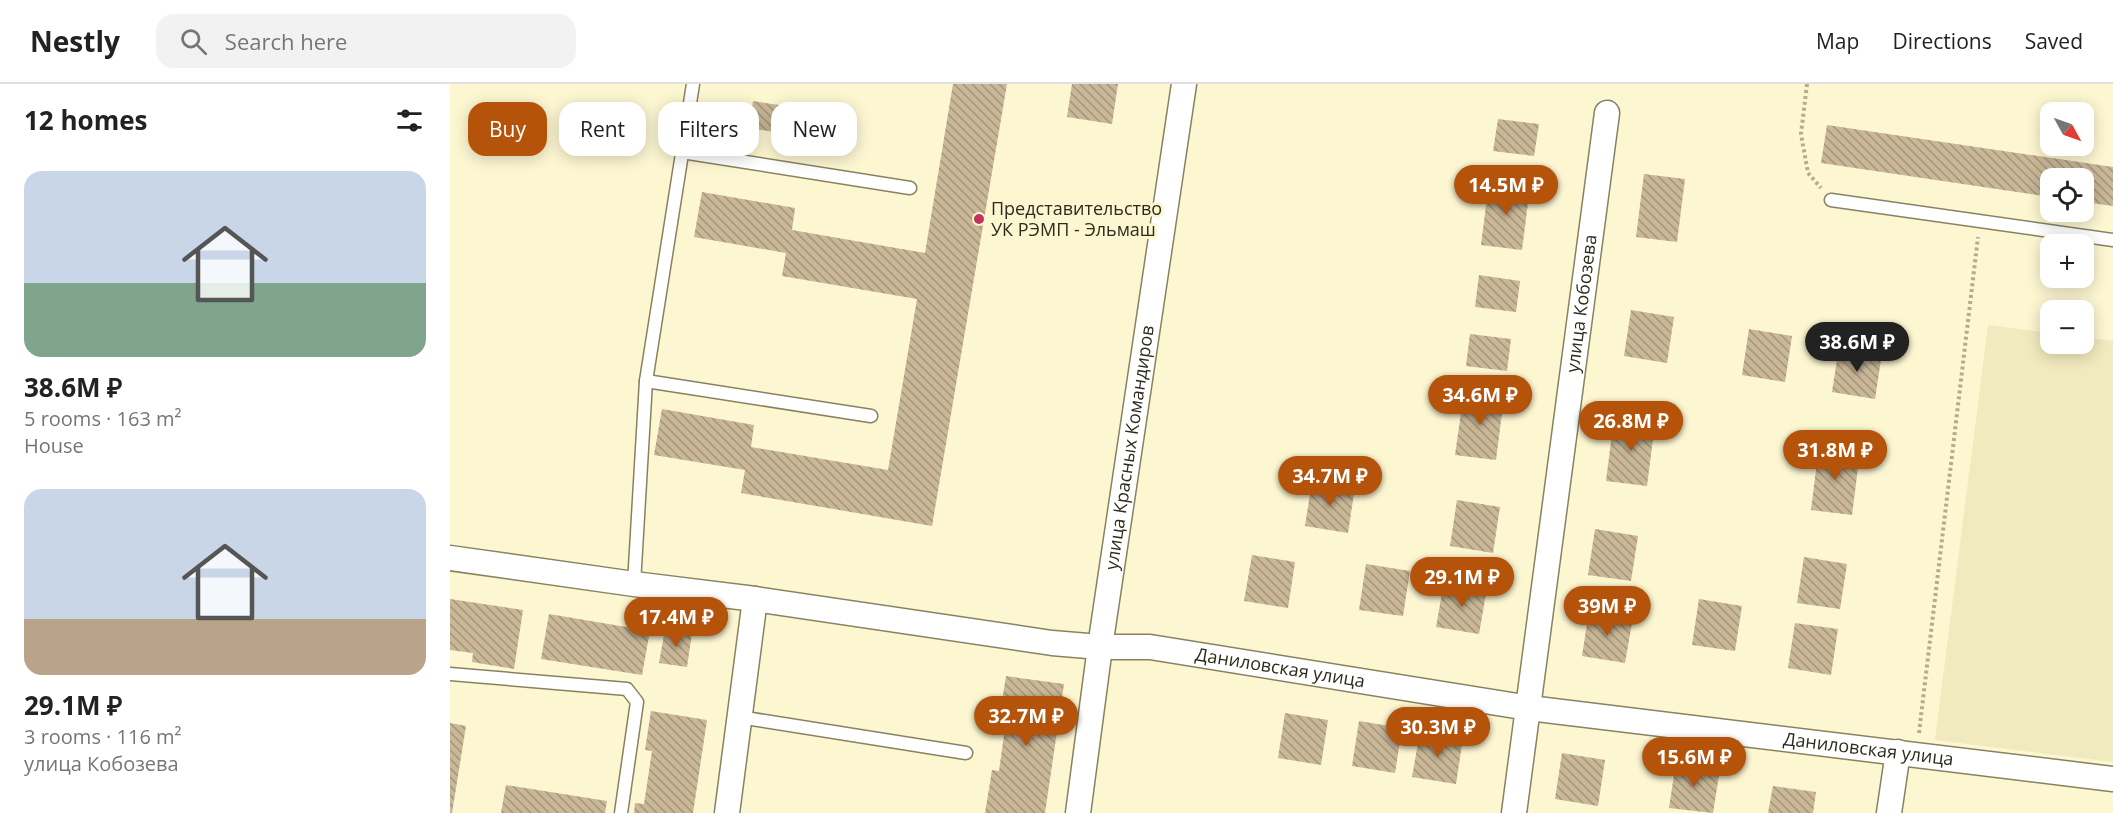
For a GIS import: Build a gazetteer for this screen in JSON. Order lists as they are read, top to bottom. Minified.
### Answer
{"streets":{"street":["улица Кобозева","улица Красных Командиров","Даниловская улица"]},"crossings":[["улица Кобозева","Даниловская улица"],["улица Красных Командиров","Даниловская улица"]],"places":["Представительство УК РЭМП - Эльмаш"],"north":"bottom right","page":{"header":"Nestly","search":"Search here","nav":["Map","Directions","Saved"],"heading":"12 homes","map_buttons":["+","−"],"chip":["Buy","Rent","Filters","New"],"list":[{"name":"38.6M ₽","note":"5 rooms · 163 m² · House"},{"name":"29.1M ₽","note":"3 rooms · 116 m² · улица Кобозева"}],"price":["14.5M ₽","38.6M ₽","34.6M ₽","26.8M ₽","31.8M ₽","34.7M ₽","29.1M ₽","39M ₽","17.4M ₽","32.7M ₽","30.3M ₽","15.6M ₽"]}}
